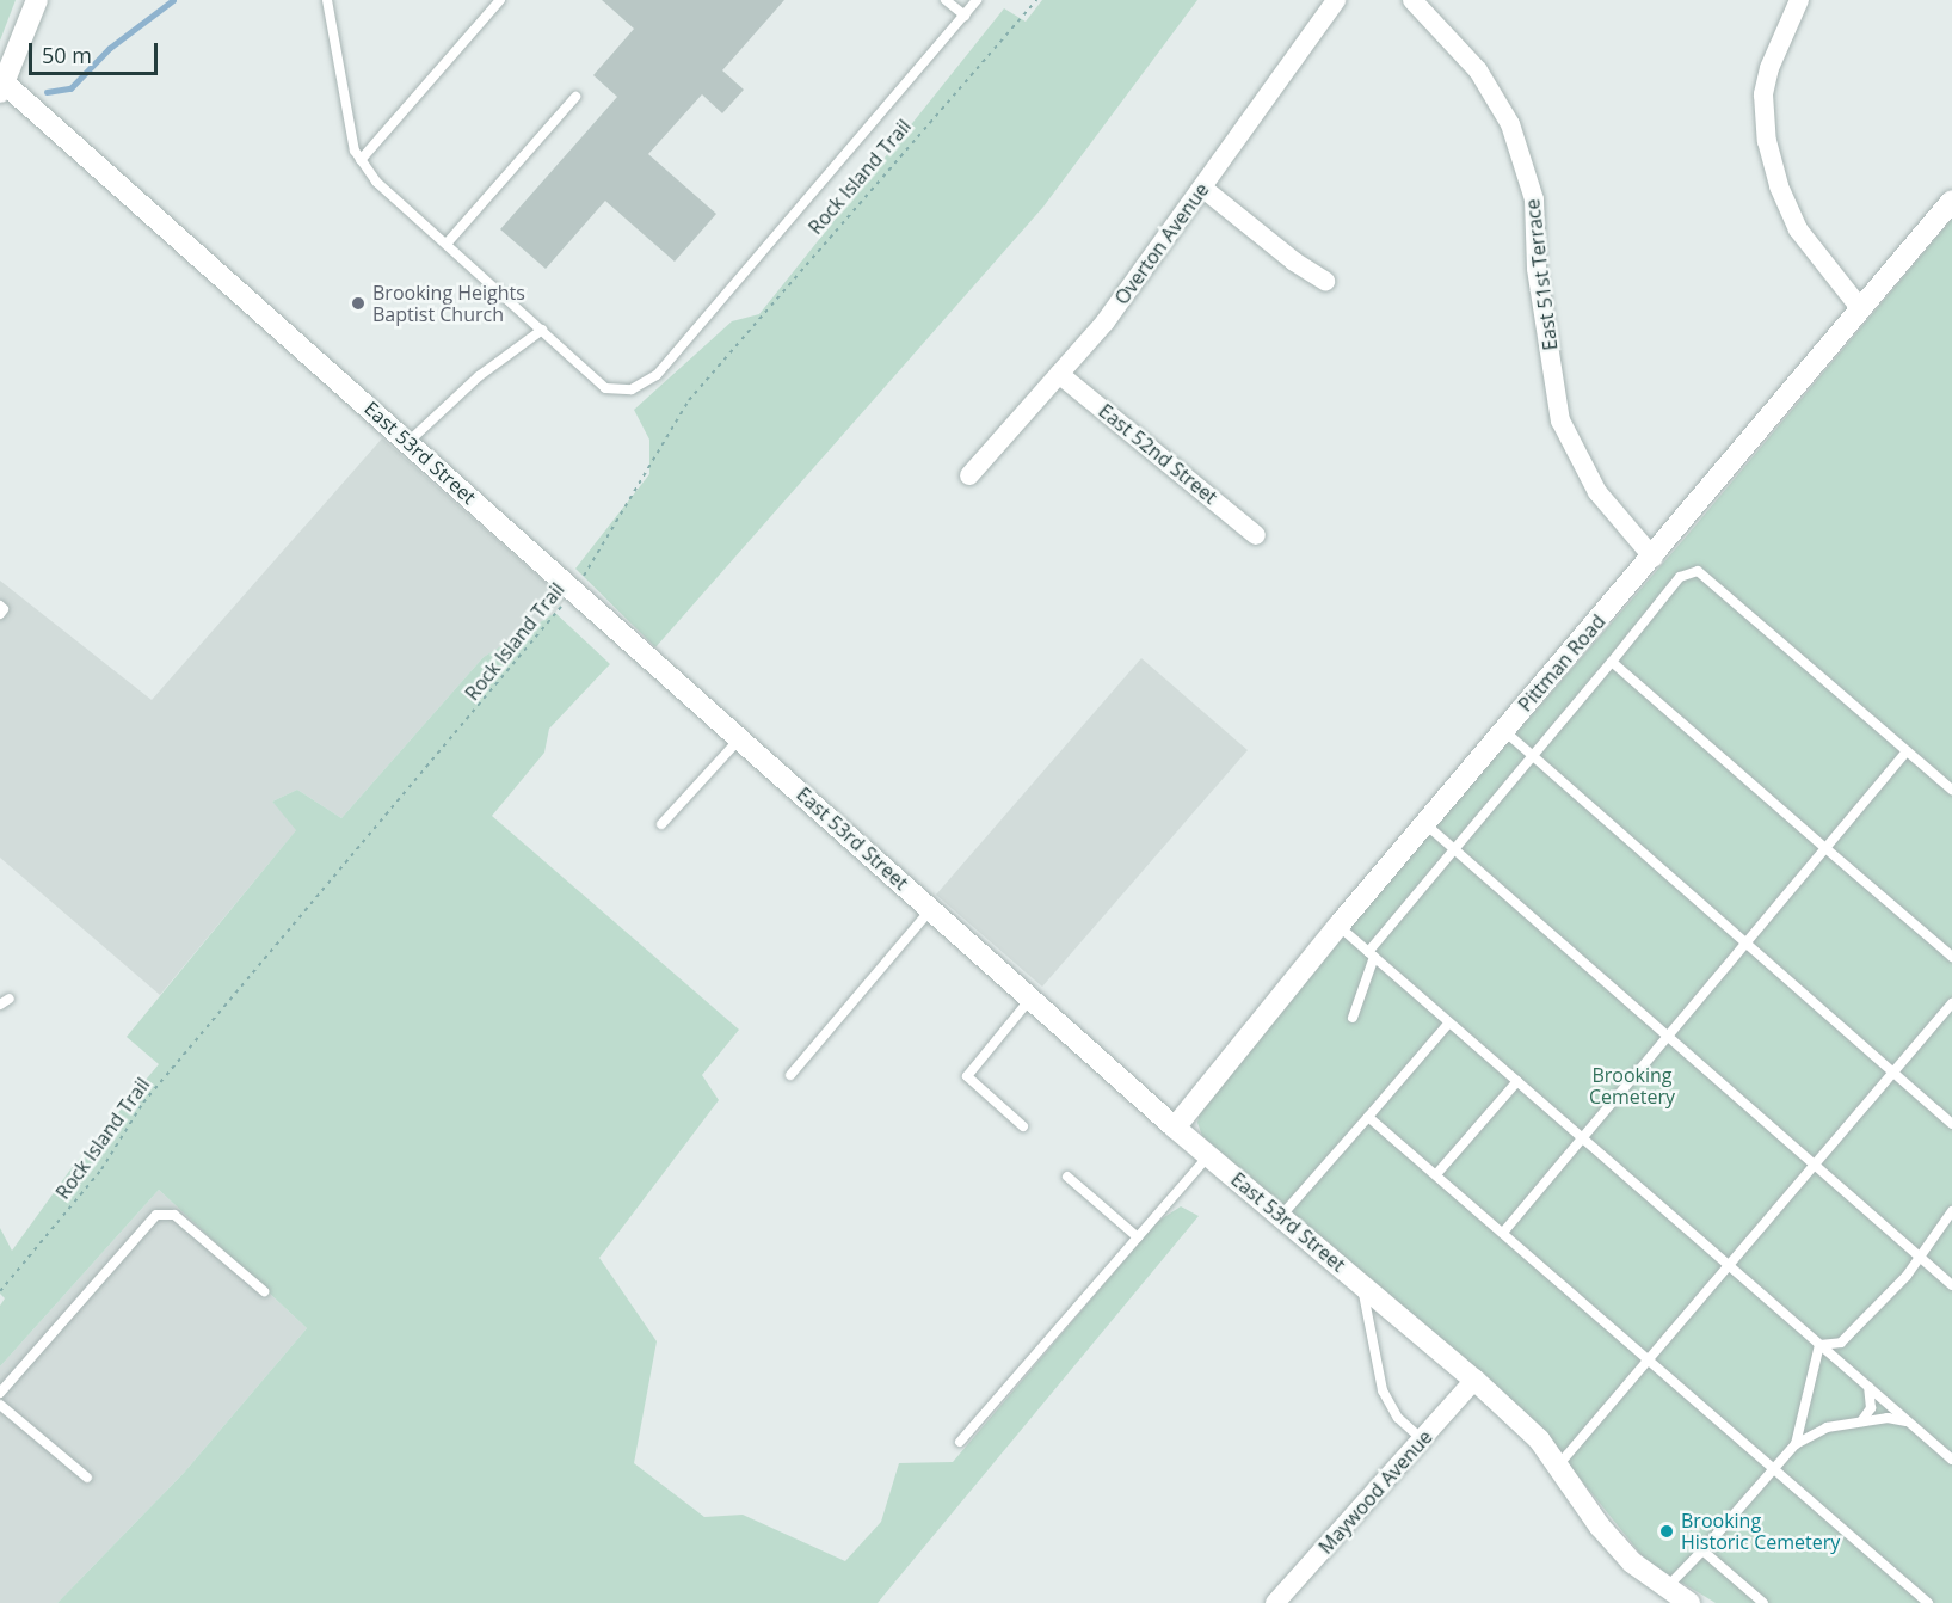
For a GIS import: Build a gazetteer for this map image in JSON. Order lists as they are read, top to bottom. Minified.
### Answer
{"streets":{"street":["Overton Avenue","East 51st Terrace","East 53rd Street","East 52nd Street","Pittman Road","Maywood Avenue"],"path":["Rock Island Trail"]},"crossings":[["Rock Island Trail","East 53rd Street"],["Overton Avenue","East 52nd Street"],["East 51st Terrace","Pittman Road"],["East 53rd Street","Pittman Road"],["East 53rd Street","Maywood Avenue"]],"parks":["Brooking Cemetery"],"places":["Brooking Heights Baptist Church","Brooking Historic Cemetery"],"scale_bar":"50 m"}
